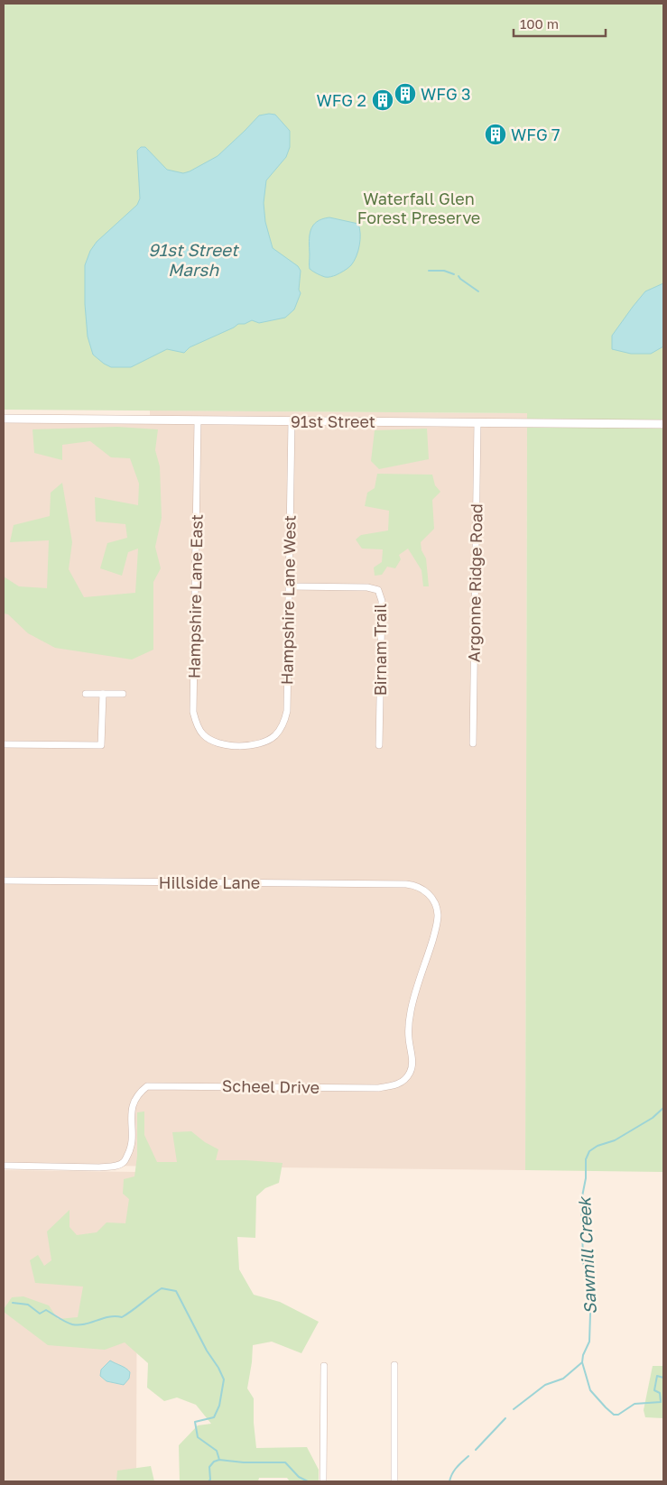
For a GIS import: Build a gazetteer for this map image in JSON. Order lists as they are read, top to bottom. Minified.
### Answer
{"streets":{"main road":["91st Street"],"street":["Argonne Ridge Road","Hampshire Lane East","Hampshire Lane West","Birnam Trail","Hillside Lane","Scheel Drive"]},"crossings":[["91st Street","Argonne Ridge Road"],["91st Street","Hampshire Lane East"],["91st Street","Hampshire Lane West"],["Hampshire Lane East","Hampshire Lane West"],["Hampshire Lane West","Birnam Trail"],["Hillside Lane","Scheel Drive"]],"water":["91st Street Marsh","Sawmill Creek"],"parks":["Waterfall Glen Forest Preserve"],"places":{"building":["WFG 3","WFG 2","WFG 7"]},"scale_bar":"100 m"}
